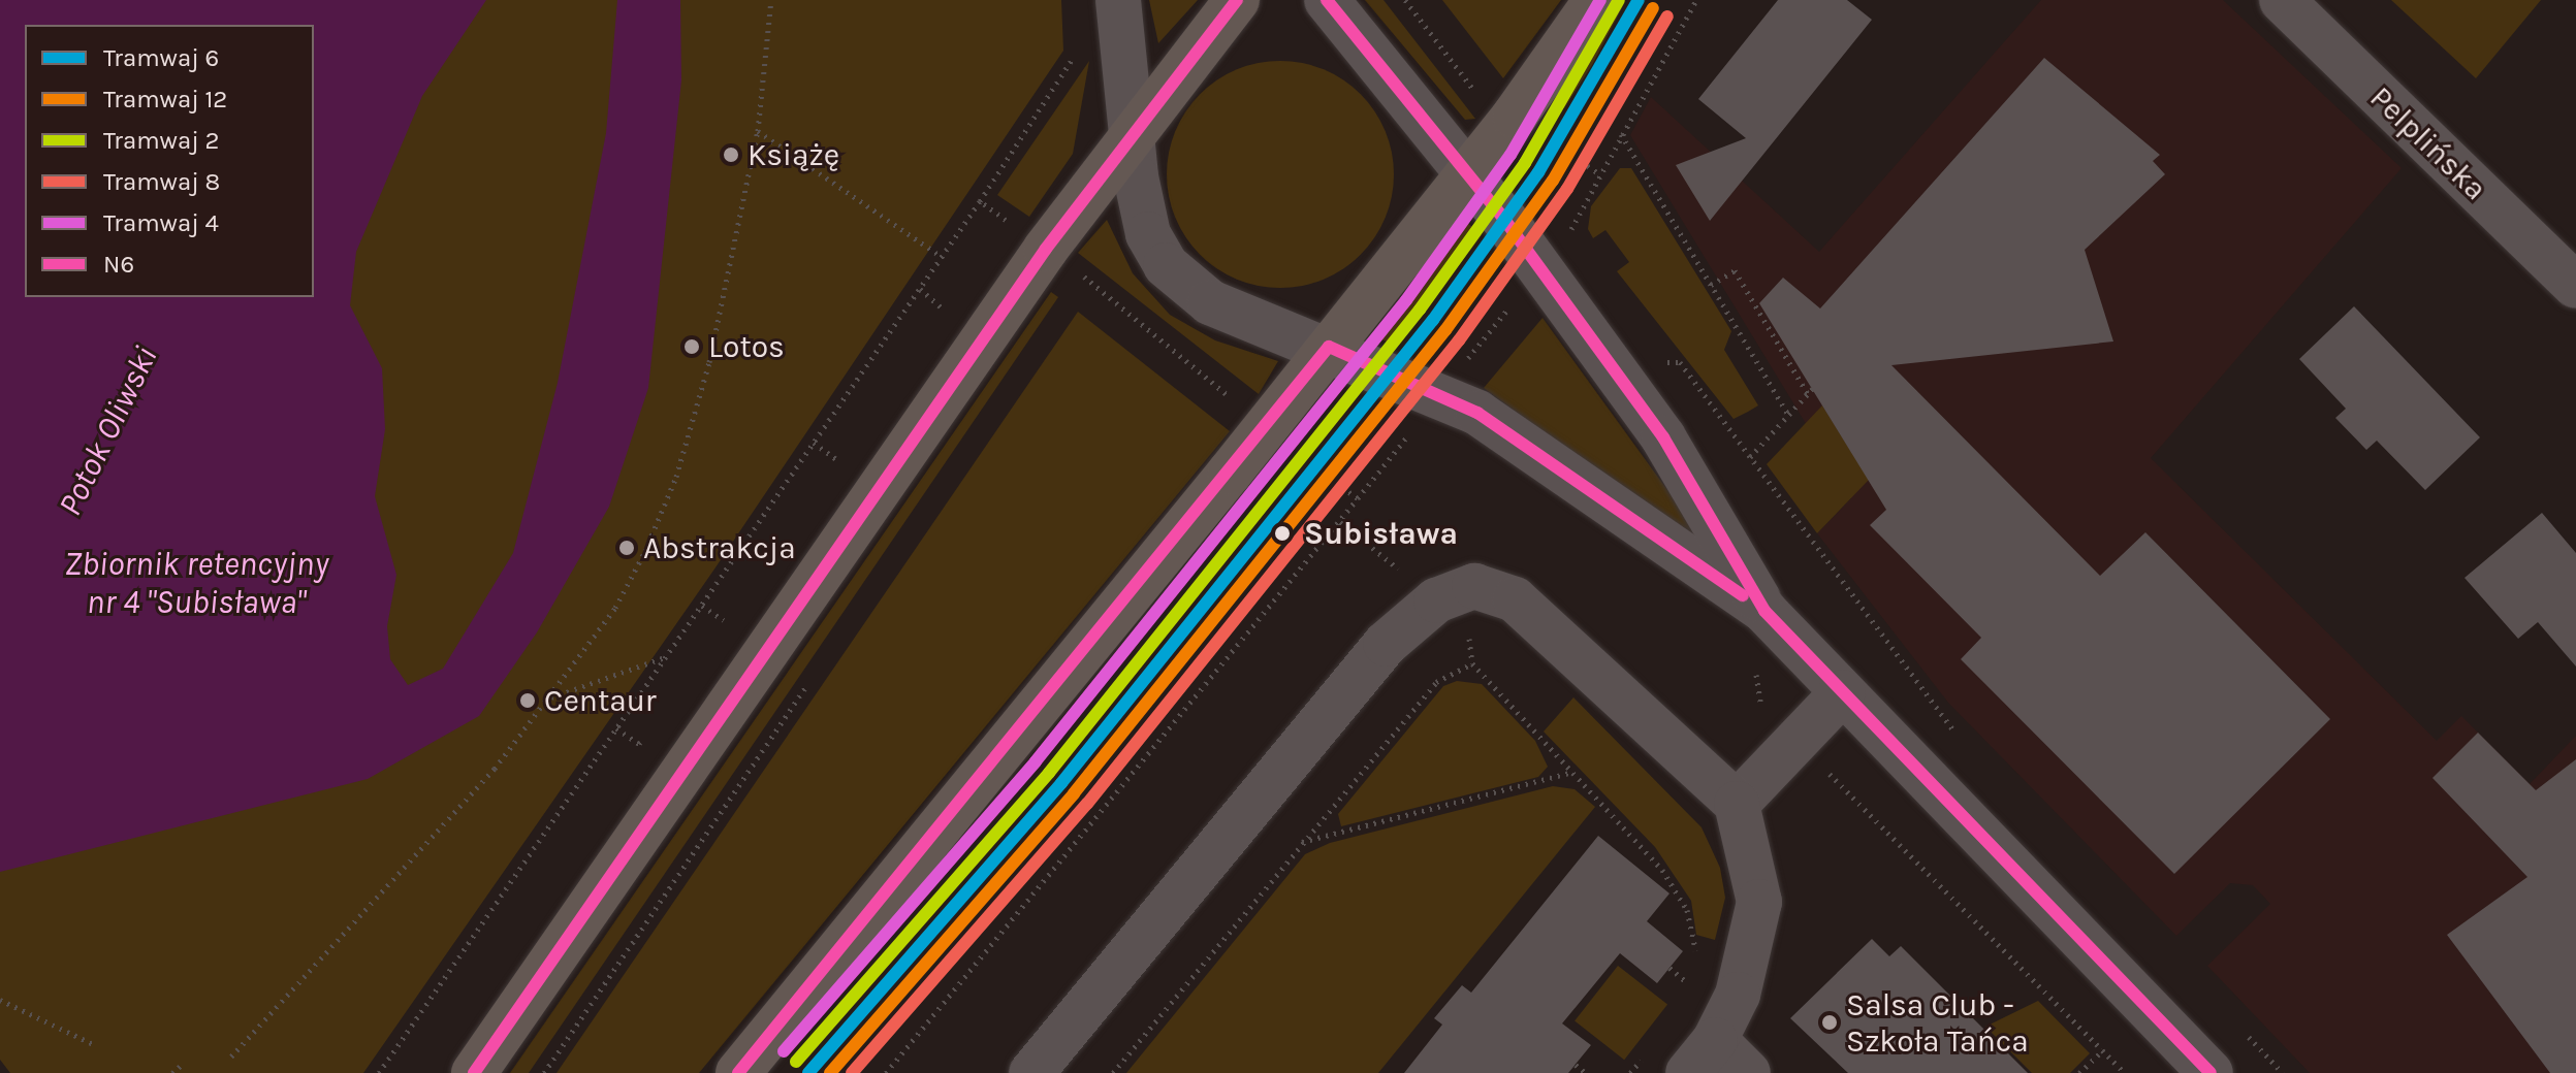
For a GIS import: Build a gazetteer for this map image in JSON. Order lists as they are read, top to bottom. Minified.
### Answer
{"streets":{"street":["Pelplińska"]},"water":["Potok Oliwski","Zbiornik retencyjny nr 4 \"Subisława\""],"places":["Książę","Lotos","Subisława","Abstrakcja","Centaur","Salsa Club - Szkoła Tańca"],"lines":["tram line 6","tram line 2","tram line 4","transit line N6","tram line 12","tram line 8"],"legend":["Tramwaj 6","Tramwaj 12","Tramwaj 2","Tramwaj 8","Tramwaj 4","N6"]}
